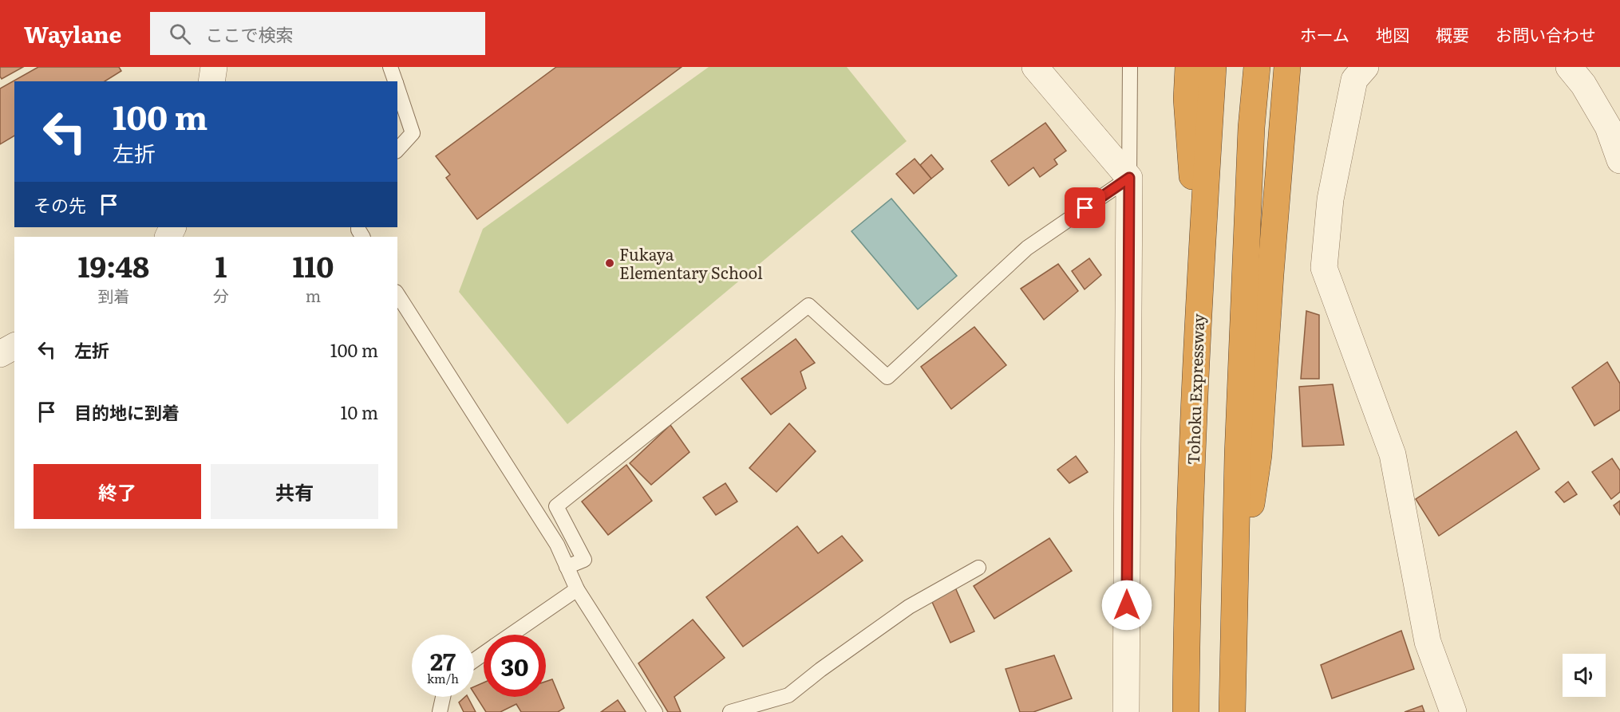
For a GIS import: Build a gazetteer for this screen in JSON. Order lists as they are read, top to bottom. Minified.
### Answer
{"streets":{"highway":["Tohoku Expressway"]},"places":["Fukaya Elementary School"],"page":{"header":"Waylane","search":"ここで検索","nav":["ホーム","地図","概要","お問い合わせ"],"turn":["100 m","左折"],"then":"その先","eta":["19:48","到着","1","分","110","m"],"list":[{"name":"左折","value":"100 m"},{"name":"目的地に到着","value":"10 m"}],"buttons":["終了","共有"],"speed":"27 km/h","limit":"30"}}
